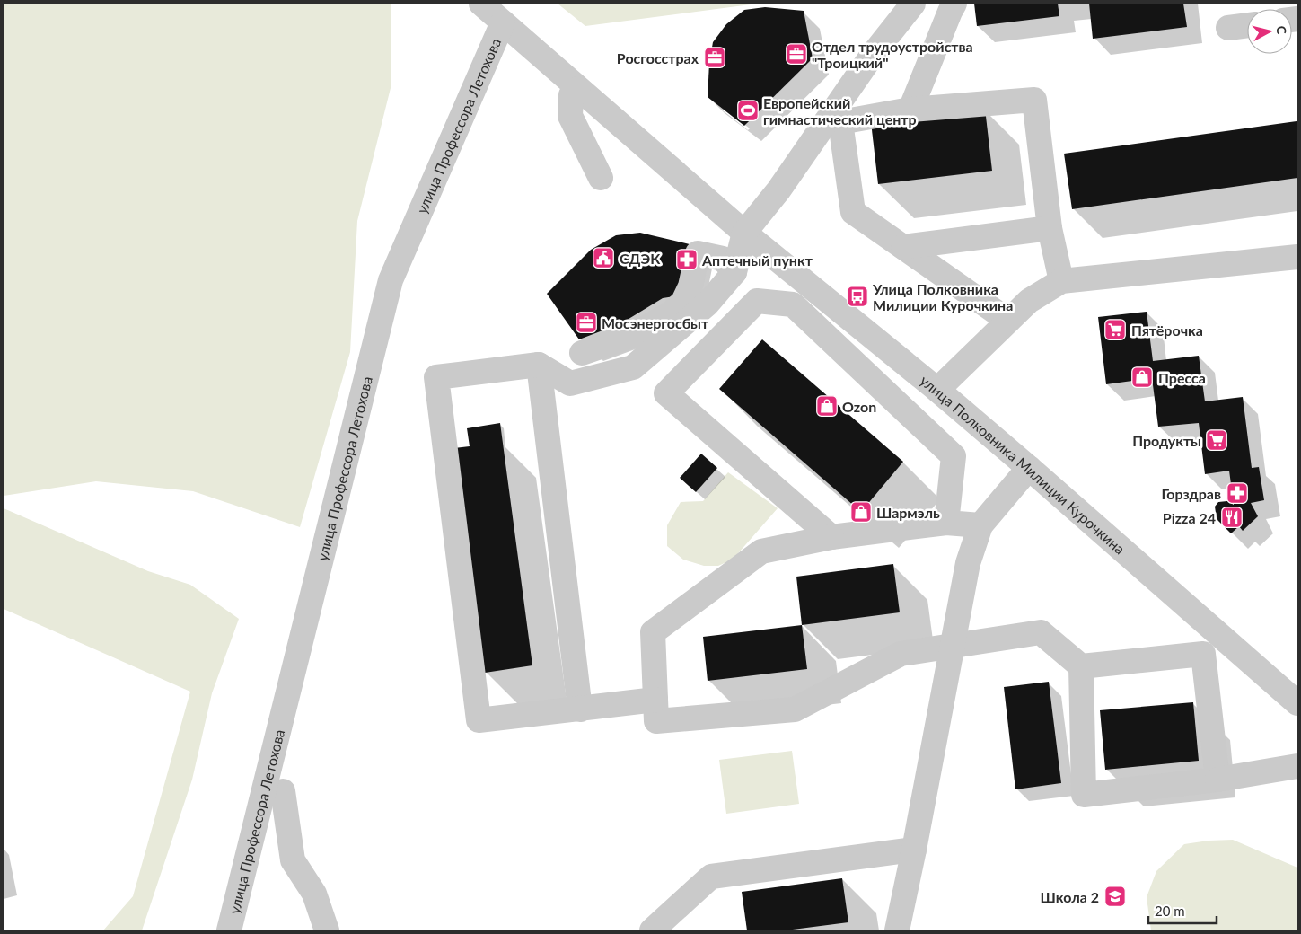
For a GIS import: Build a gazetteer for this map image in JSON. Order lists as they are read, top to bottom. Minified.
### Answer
{"streets":{"street":["улица Профессора Летохова","улица Полковника Милиции Курочкина"]},"crossings":[["улица Профессора Летохова","улица Полковника Милиции Курочкина"]],"places":{"office":["Отдел трудоустройства \"Троицкий\"","Росгосстрах","Мосэнергосбыт"],"sports":["Европейский гимнастический центр"],"public building":["СДЭК"],"pharmacy":["Аптечный пункт","Горздрав"],"bus stop":["Улица Полковника Милиции Курочкина"],"supermarket":["Пятёрочка","Продукты"],"shop":["Пресса","Ozon","Шармэль"],"restaurant":["Pizza 24"],"school or university":["Школа 2"]},"scale_bar":"20 m","north":"right"}
